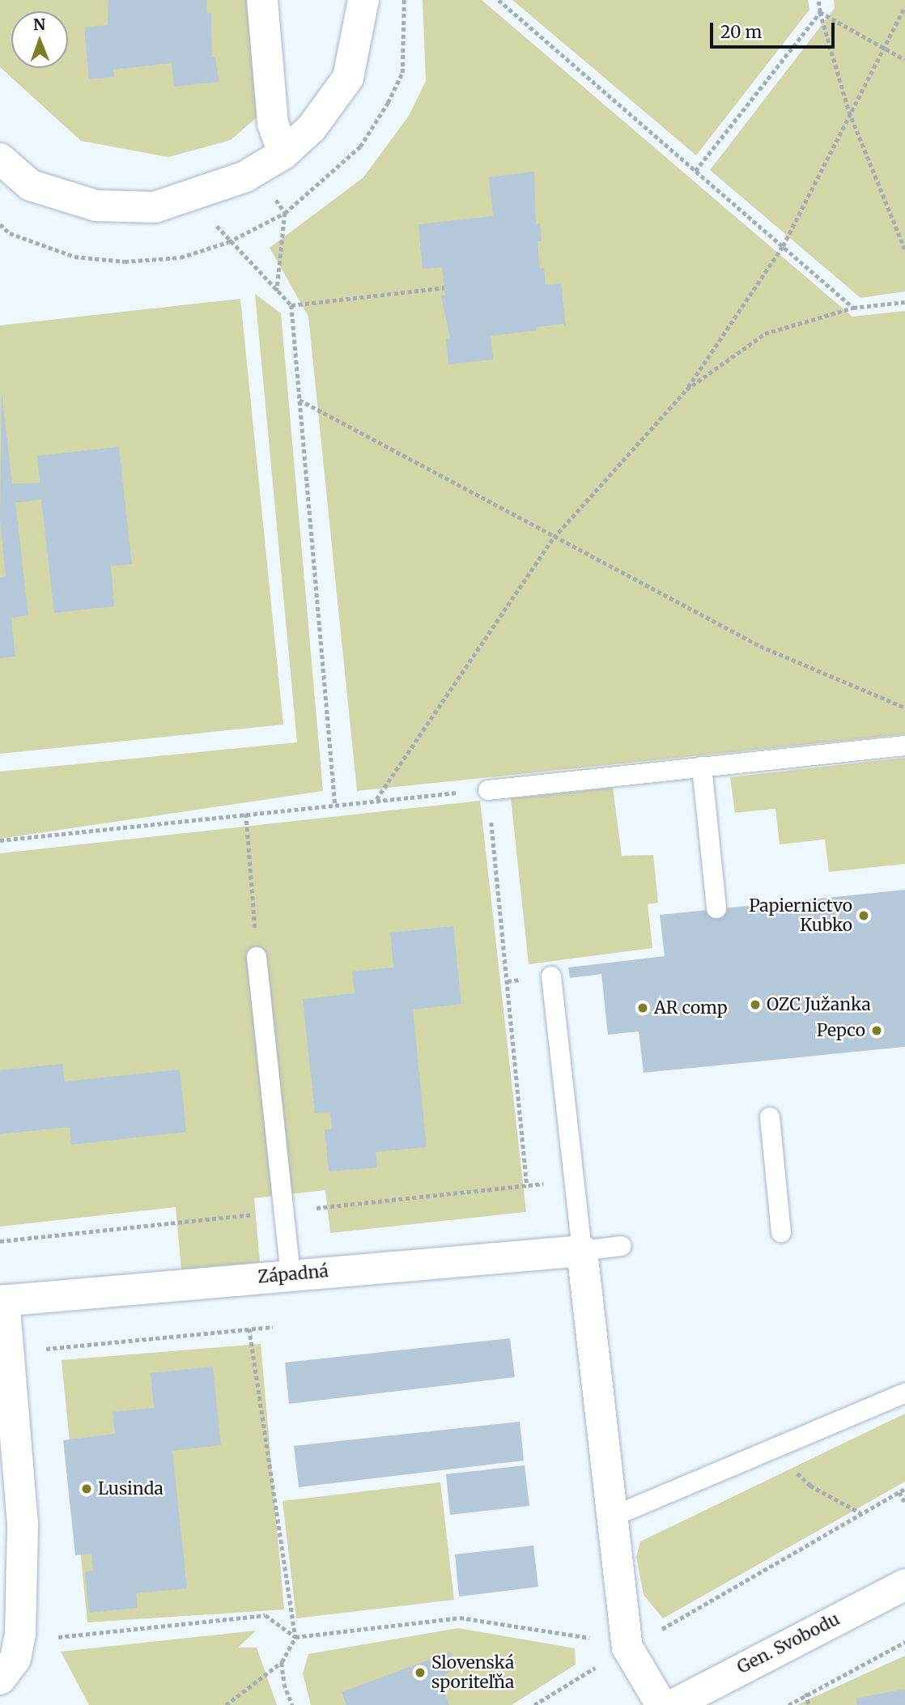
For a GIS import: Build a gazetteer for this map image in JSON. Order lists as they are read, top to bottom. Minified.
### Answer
{"streets":{"street":["Západná","Gen. Svobodu"]},"places":["Papiernictvo Kubko","OZC Južanka","AR comp","Pepco","Lusinda","Slovenská sporiteľňa"],"scale_bar":"20 m","north":"top"}
